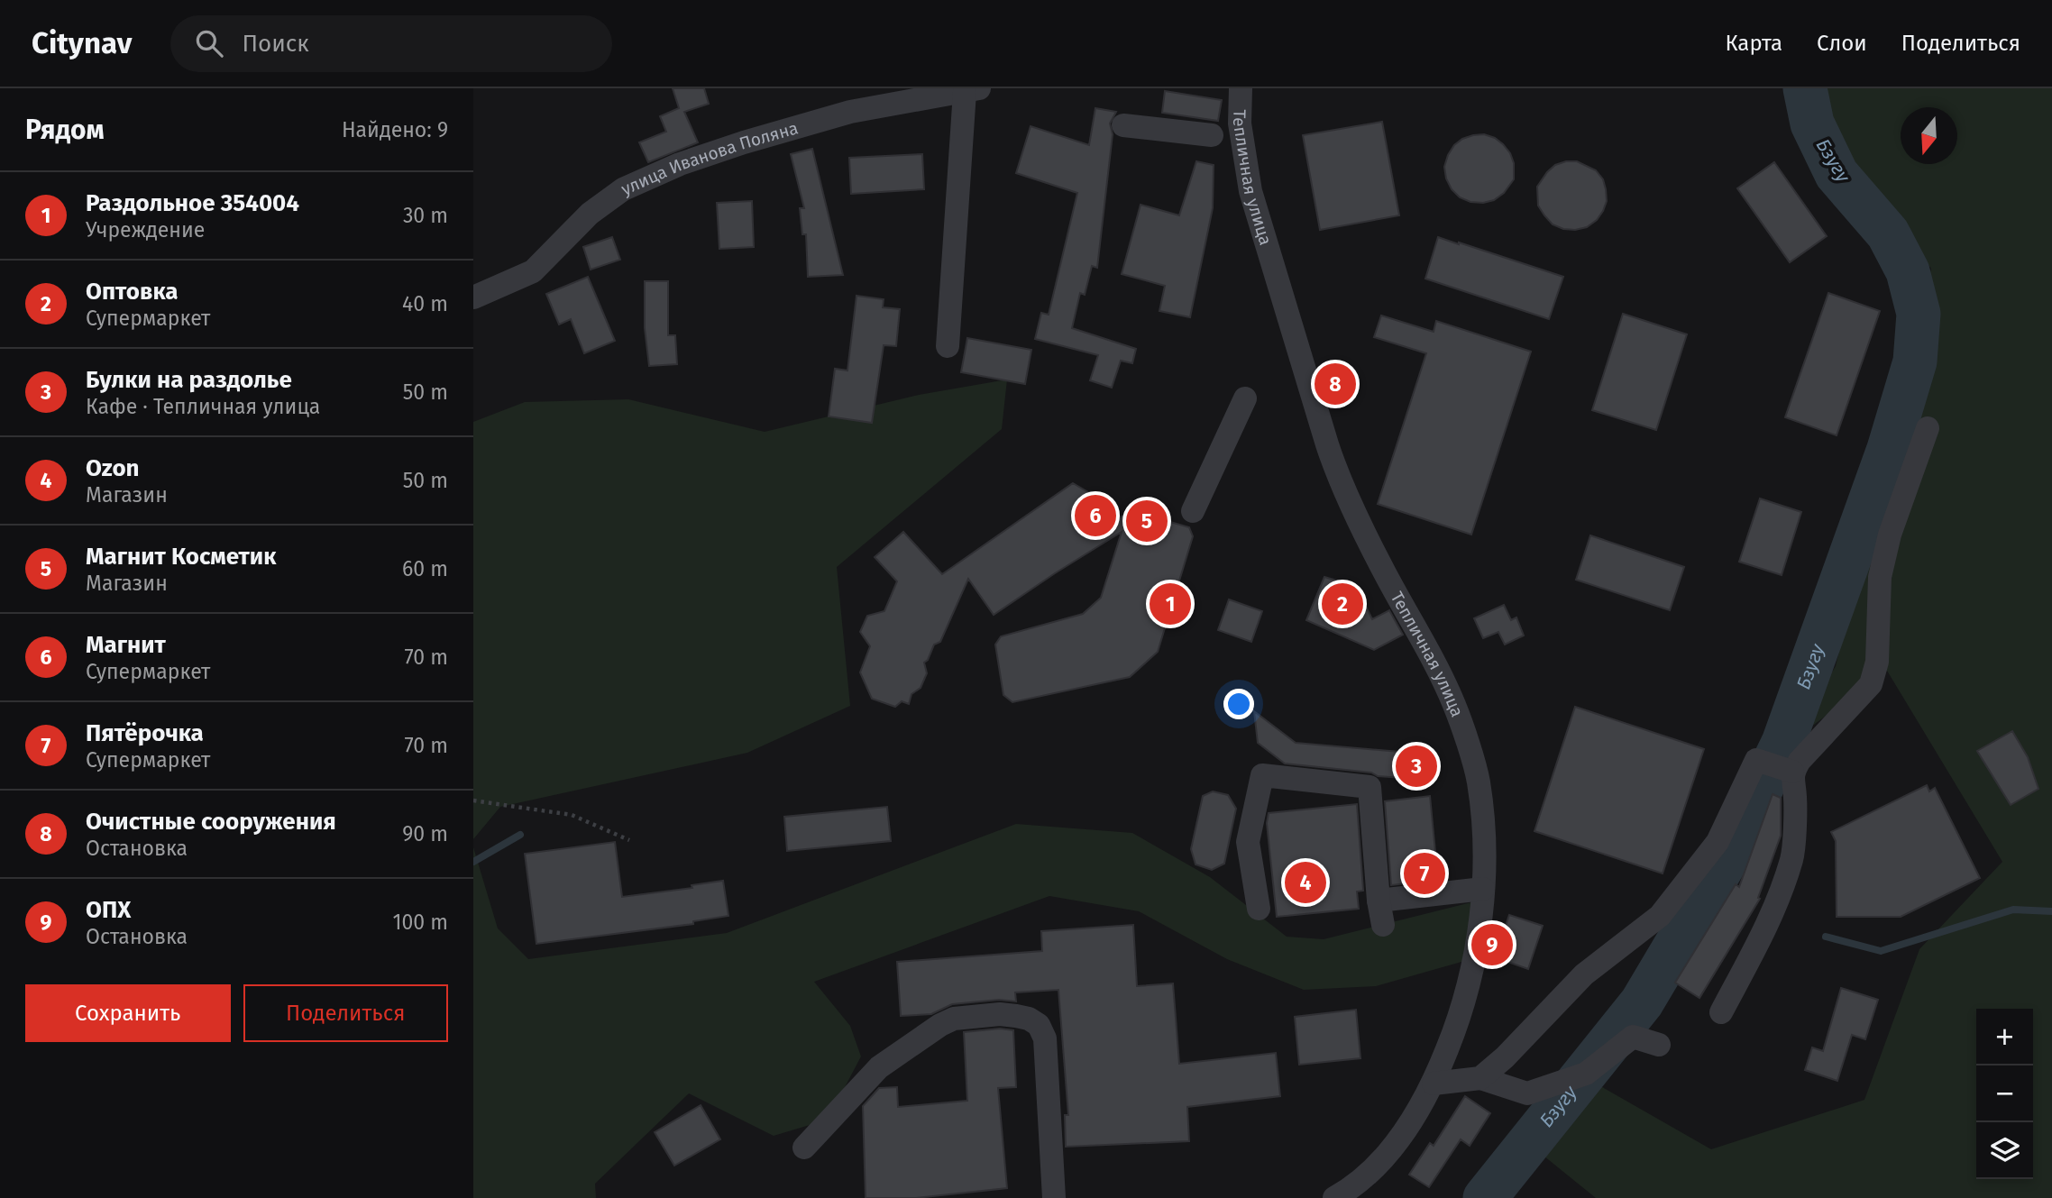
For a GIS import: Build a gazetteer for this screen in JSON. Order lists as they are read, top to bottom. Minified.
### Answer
{"streets":{"street":["улица Иванова Поляна","Тепличная улица"]},"water":["Бзугу"],"north":"bottom","page":{"header":"Citynav","search":"Поиск","nav":["Карта","Слои","Поделиться"],"heading":["Рядом","Найдено: 9"],"list":[{"mark":"1","name":"Раздольное 354004","note":"Учреждение","value":"30 m"},{"mark":"2","name":"Оптовка","note":"Супермаркет","value":"40 m"},{"mark":"3","name":"Булки на раздолье","note":"Кафе · Тепличная улица","value":"50 m"},{"mark":"4","name":"Ozon","note":"Магазин","value":"50 m"},{"mark":"5","name":"Магнит Косметик","note":"Магазин","value":"60 m"},{"mark":"6","name":"Магнит","note":"Супермаркет","value":"70 m"},{"mark":"7","name":"Пятёрочка","note":"Супермаркет","value":"70 m"},{"mark":"8","name":"Очистные сооружения","note":"Остановка","value":"90 m"},{"mark":"9","name":"ОПХ","note":"Остановка","value":"100 m"}],"pins":["8","6","5","1","2","3","7","4","9"],"buttons":["Сохранить","Поделиться"],"map_buttons":["+","−"]}}
